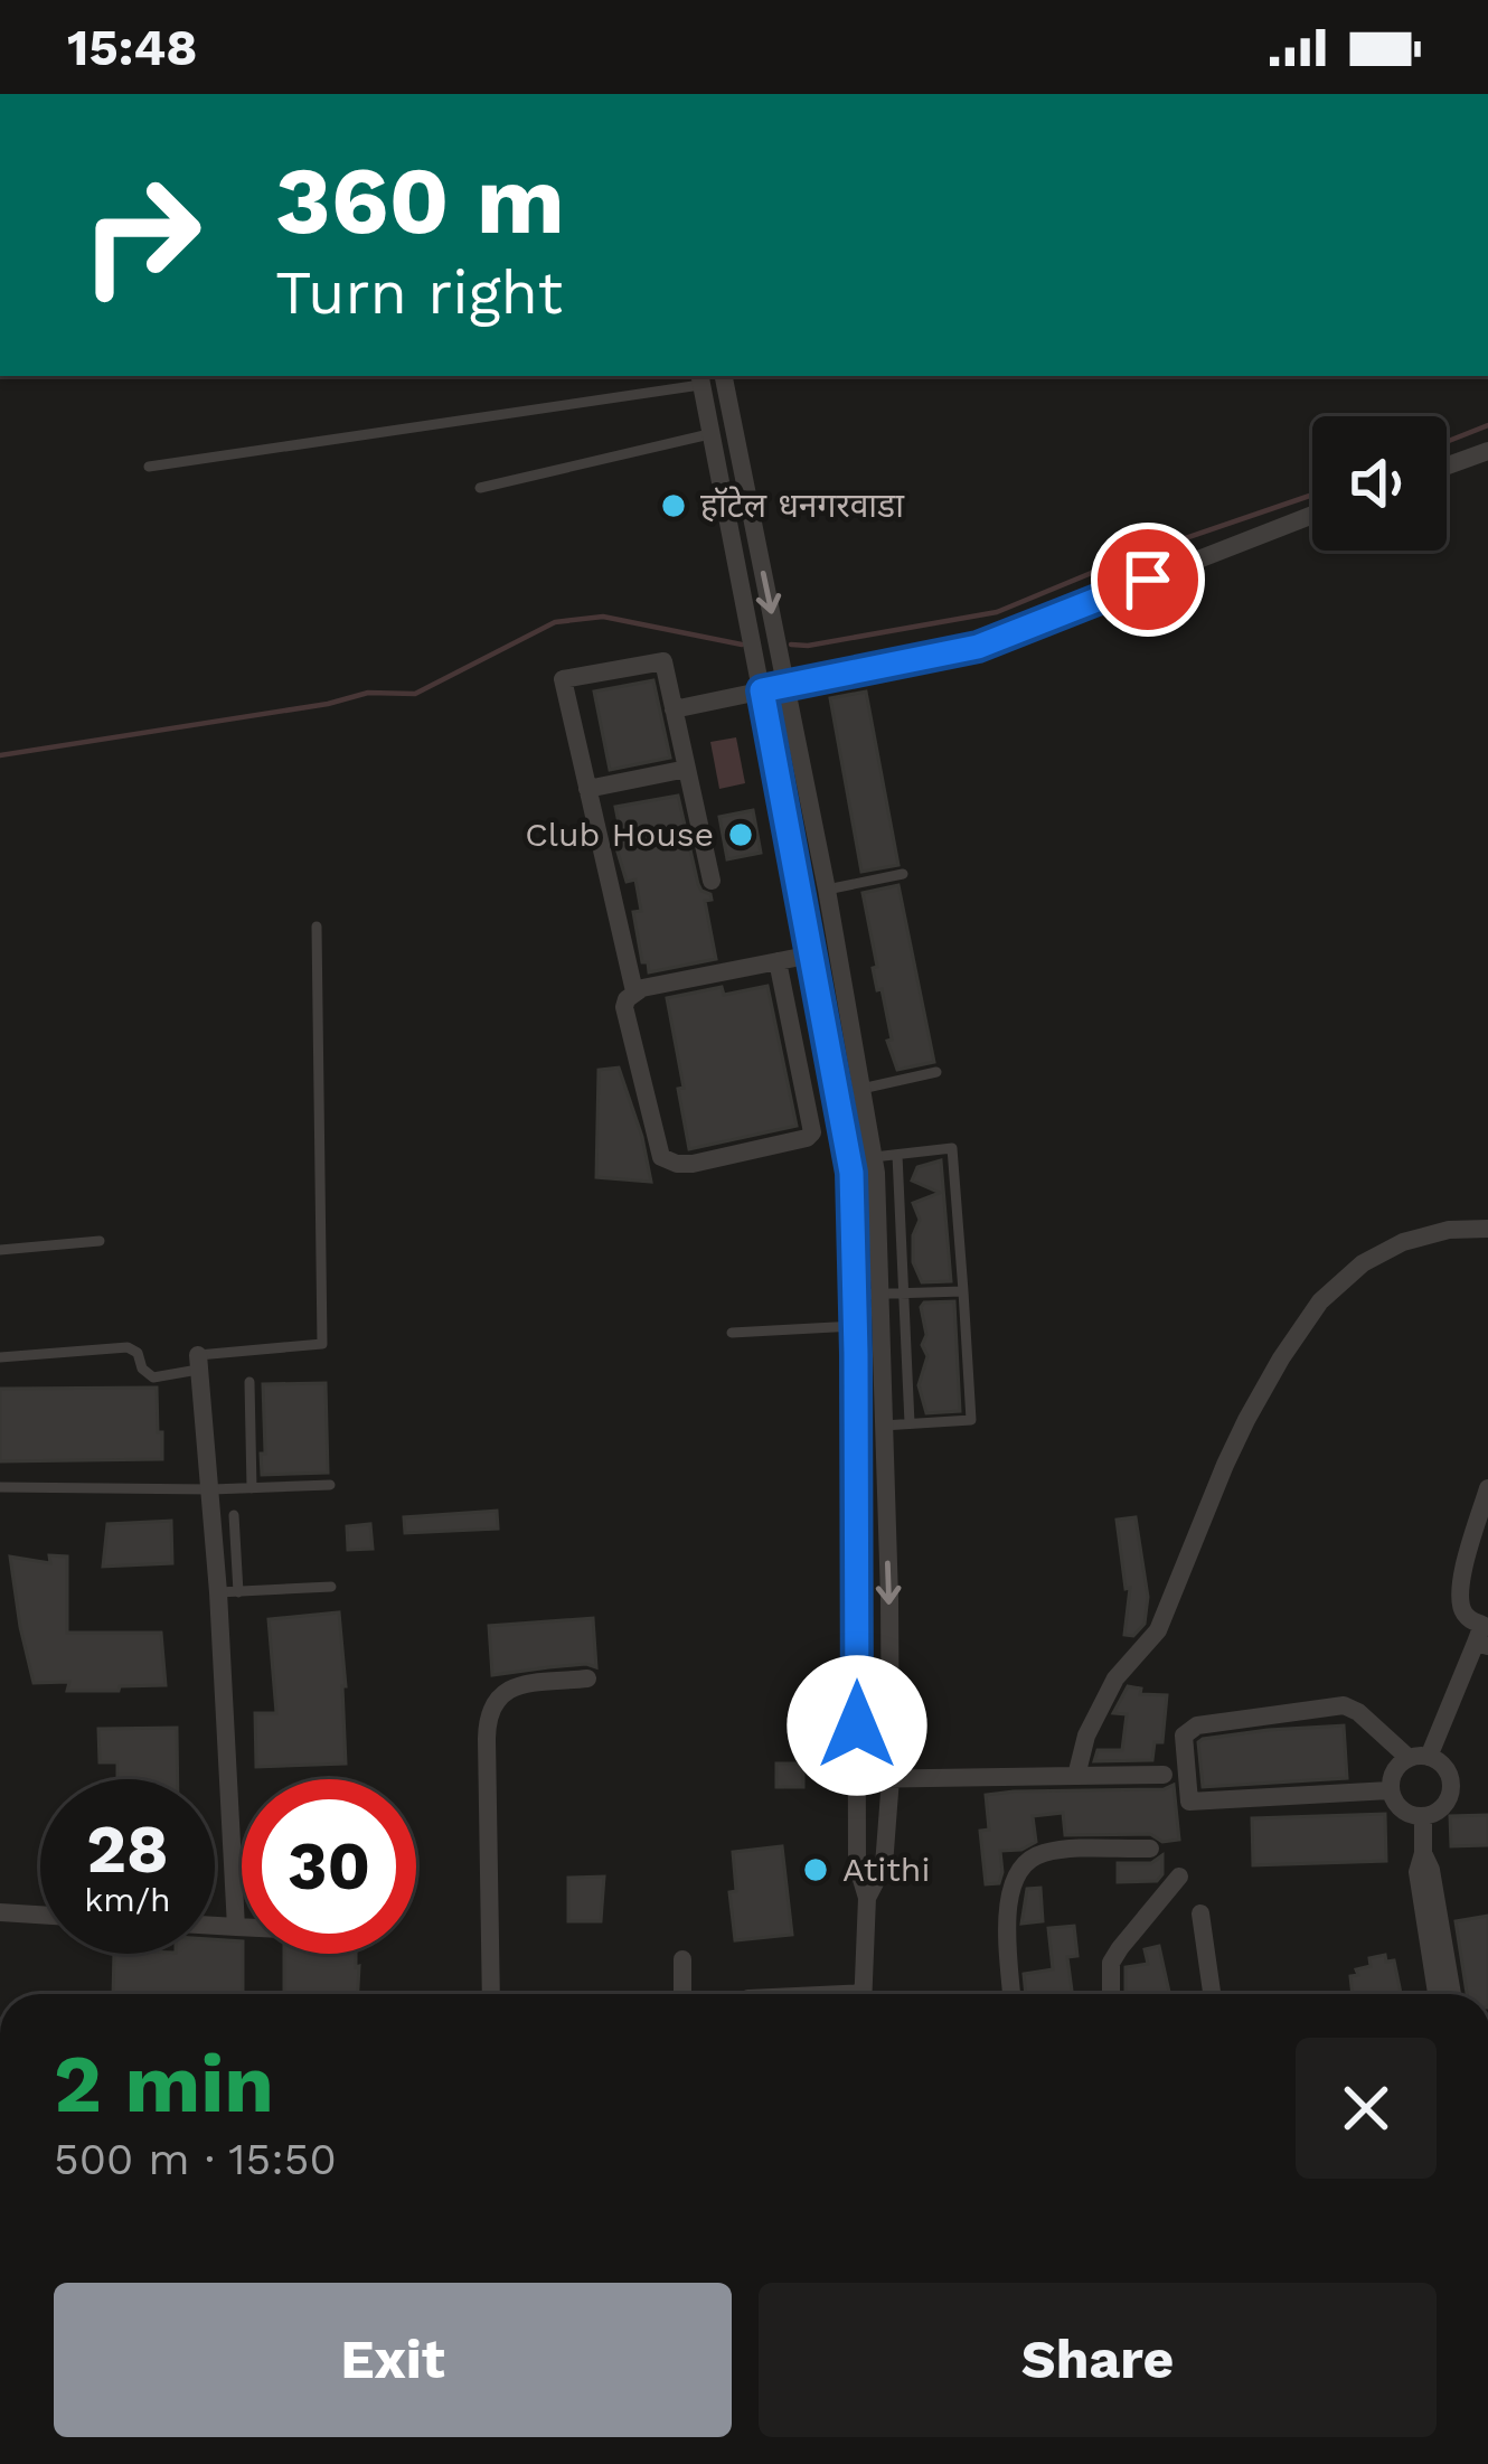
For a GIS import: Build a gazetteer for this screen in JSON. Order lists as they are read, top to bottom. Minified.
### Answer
{"places":["हॉटेल धनगरवाडा","Club House","Atithi"],"page":{"status":"15:48","turn":["360 m","Turn right"],"speed":"28 km/h","limit":"30","heading":["2 min","500 m · 15:50"],"buttons":["Exit","Share"]}}
